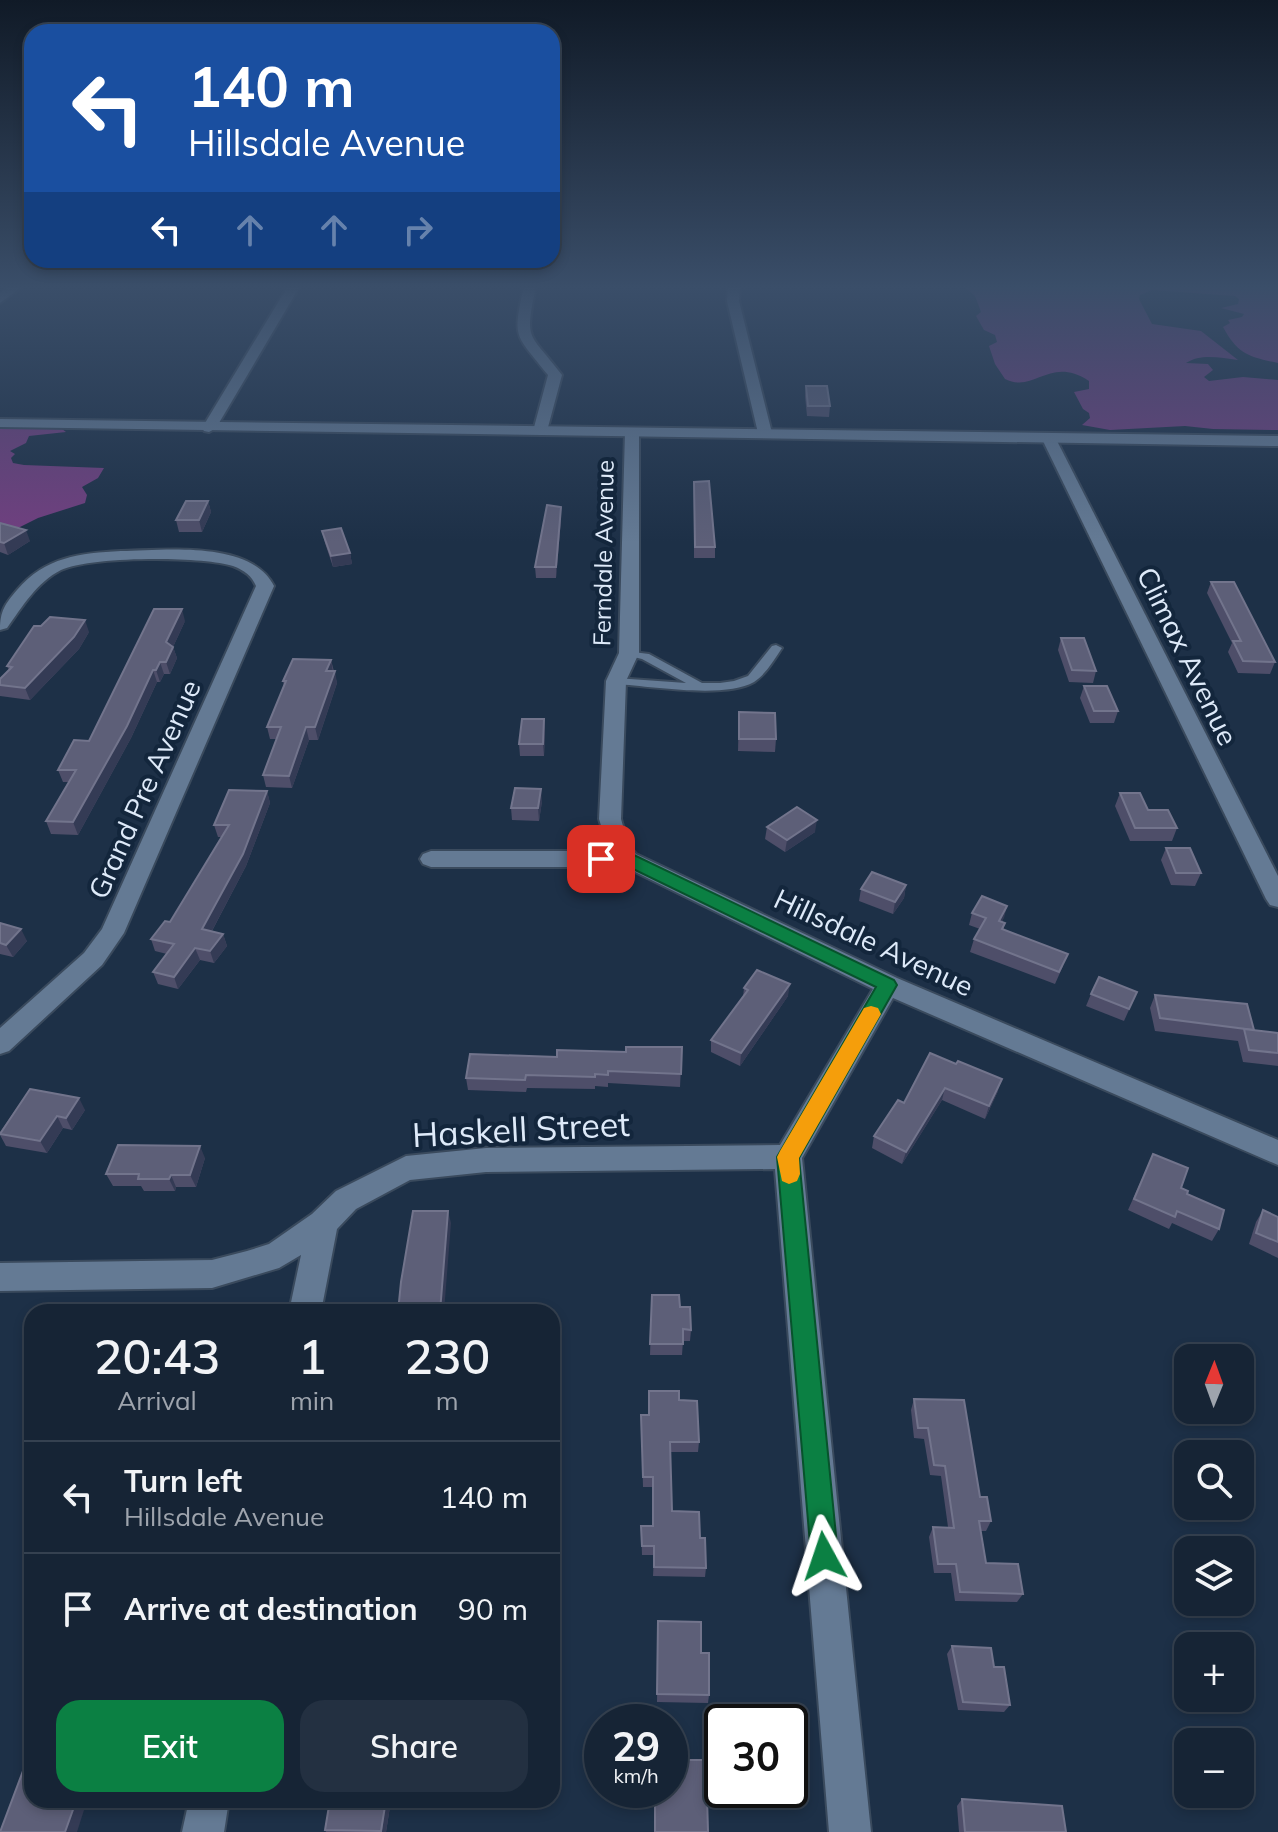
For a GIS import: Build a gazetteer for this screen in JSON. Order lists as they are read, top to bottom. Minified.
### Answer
{"streets":{"street":["Ferndale Avenue","Climax Avenue","Grand Pre Avenue","Hillsdale Avenue","Haskell Street"]},"crossings":[["Ferndale Avenue","Hillsdale Avenue"]],"north":"top","page":{"turn":["140 m","Hillsdale Avenue"],"eta":["20:43","Arrival","1","min","230","m"],"map_buttons":["+","−"],"list":[{"name":"Turn left","note":"Hillsdale Avenue","value":"140 m"},{"name":"Arrive at destination","value":"90 m"}],"buttons":["Exit","Share"],"speed":"29 km/h","limit":"30"}}
